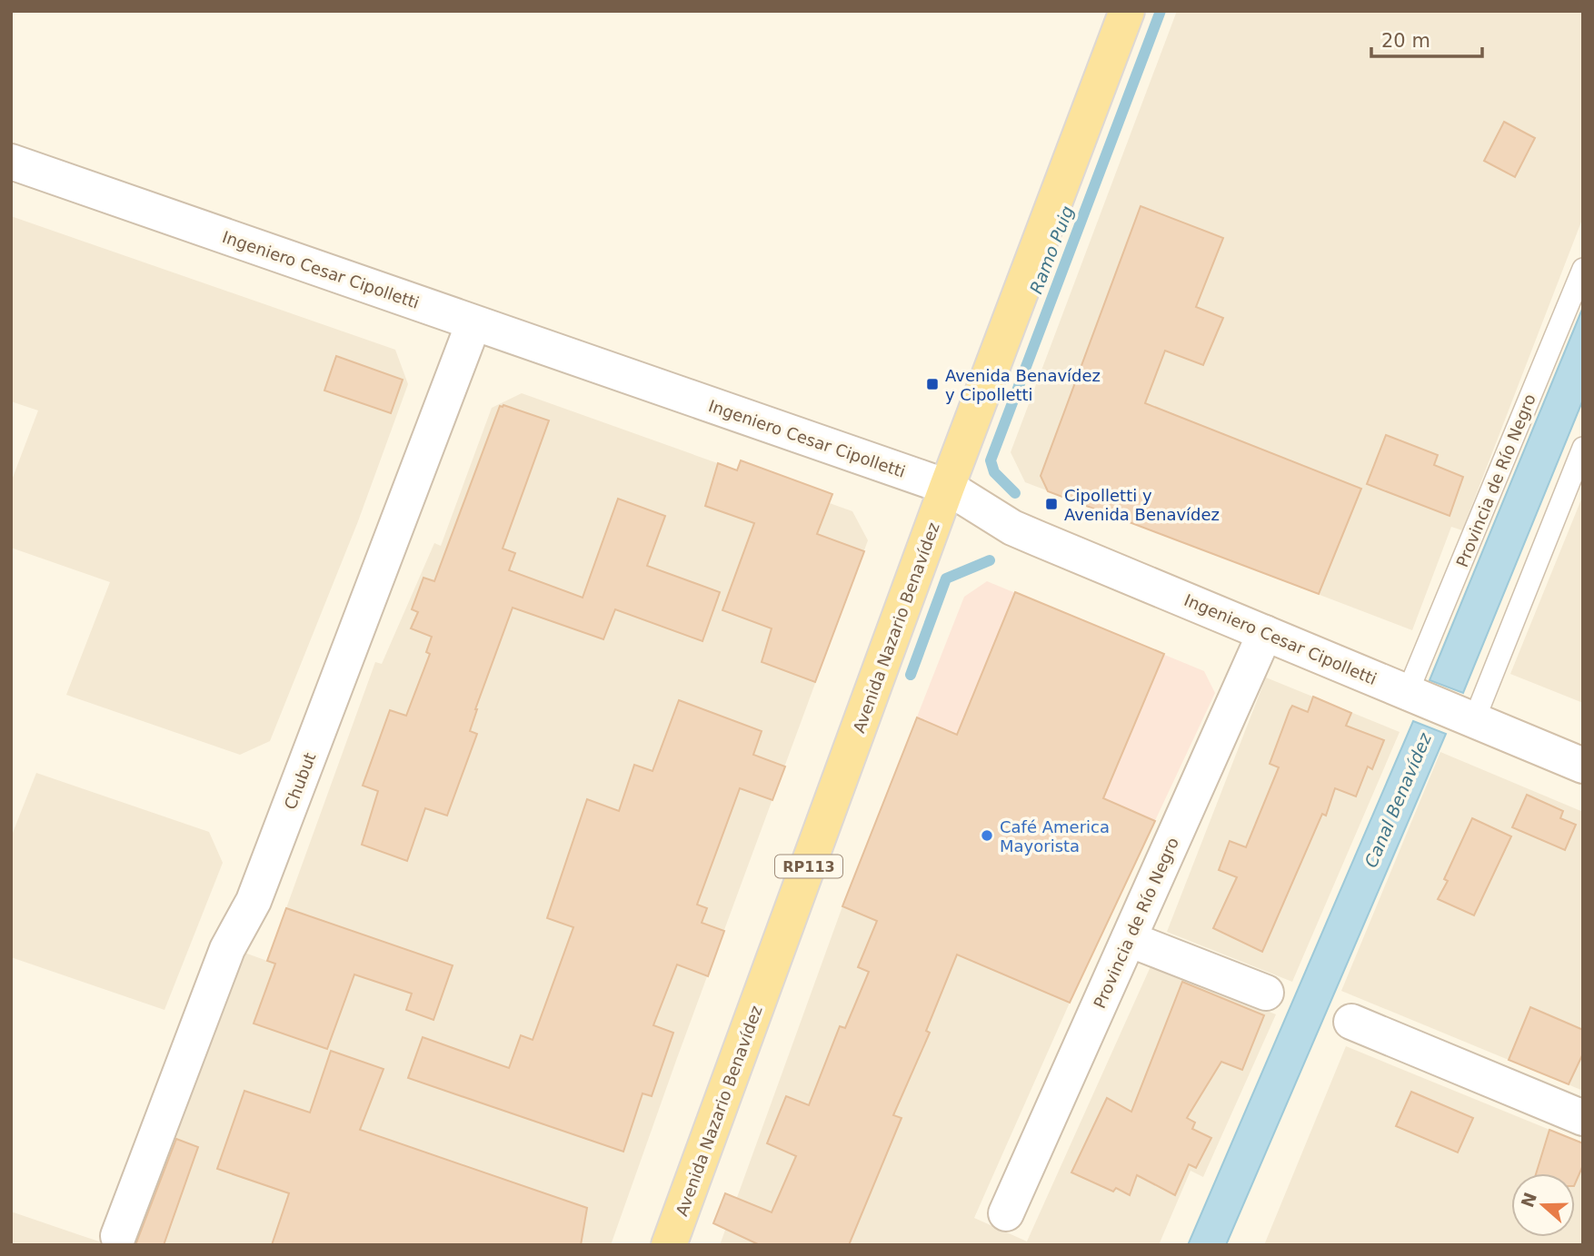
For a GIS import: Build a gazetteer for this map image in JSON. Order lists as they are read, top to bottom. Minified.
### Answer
{"streets":{"main road":["Avenida Nazario Benavídez","RP113"],"street":["Ingeniero Cesar Cipolletti","Provincia de Río Negro","Chubut"]},"crossings":[["Ingeniero Cesar Cipolletti","Provincia de Río Negro"],["Ingeniero Cesar Cipolletti","Avenida Nazario Benavídez"],["Ingeniero Cesar Cipolletti","Chubut"]],"water":["Ramo Puig","Canal Benavídez"],"places":{"transit":["Avenida Benavídez y Cipolletti","Cipolletti y Avenida Benavídez"],"other":["Café America Mayorista"]},"scale_bar":"20 m","north":"left"}
